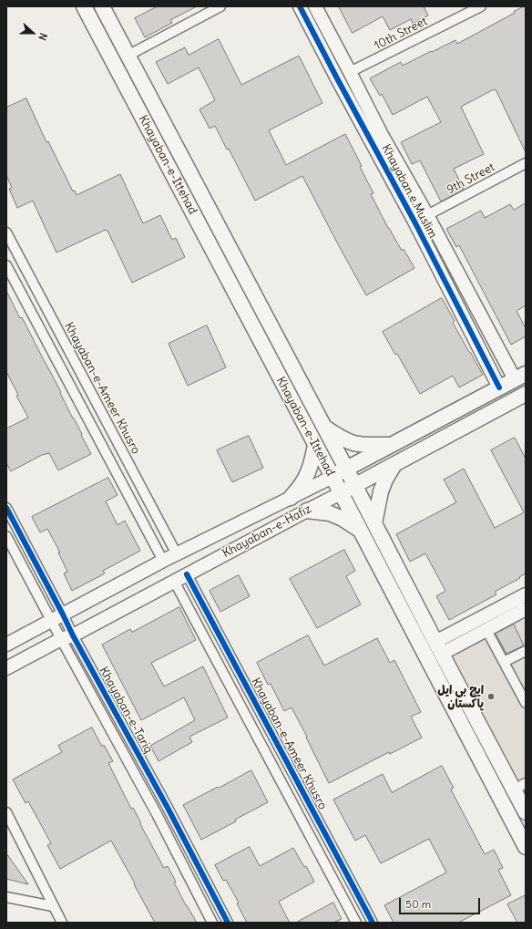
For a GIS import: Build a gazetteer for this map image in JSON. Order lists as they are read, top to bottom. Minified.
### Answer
{"streets":{"main road":["Khayaban-e-Ittehad","Khayaban-e-Hafiz"],"street":["10th Street","9th Street","Khayaban e Muslim","Khayaban-e-Ameer Khusro","Khayaban-e-Tariq"]},"crossings":[["Khayaban-e-Ittehad","Khayaban-e-Hafiz"],["Khayaban e Muslim","Khayaban-e-Hafiz"],["Khayaban-e-Ameer Khusro","Khayaban-e-Hafiz"],["Khayaban-e-Hafiz","Khayaban-e-Tariq"]],"places":["ایچ بی ایل پاکستان"],"scale_bar":"50 m","north":"right"}
